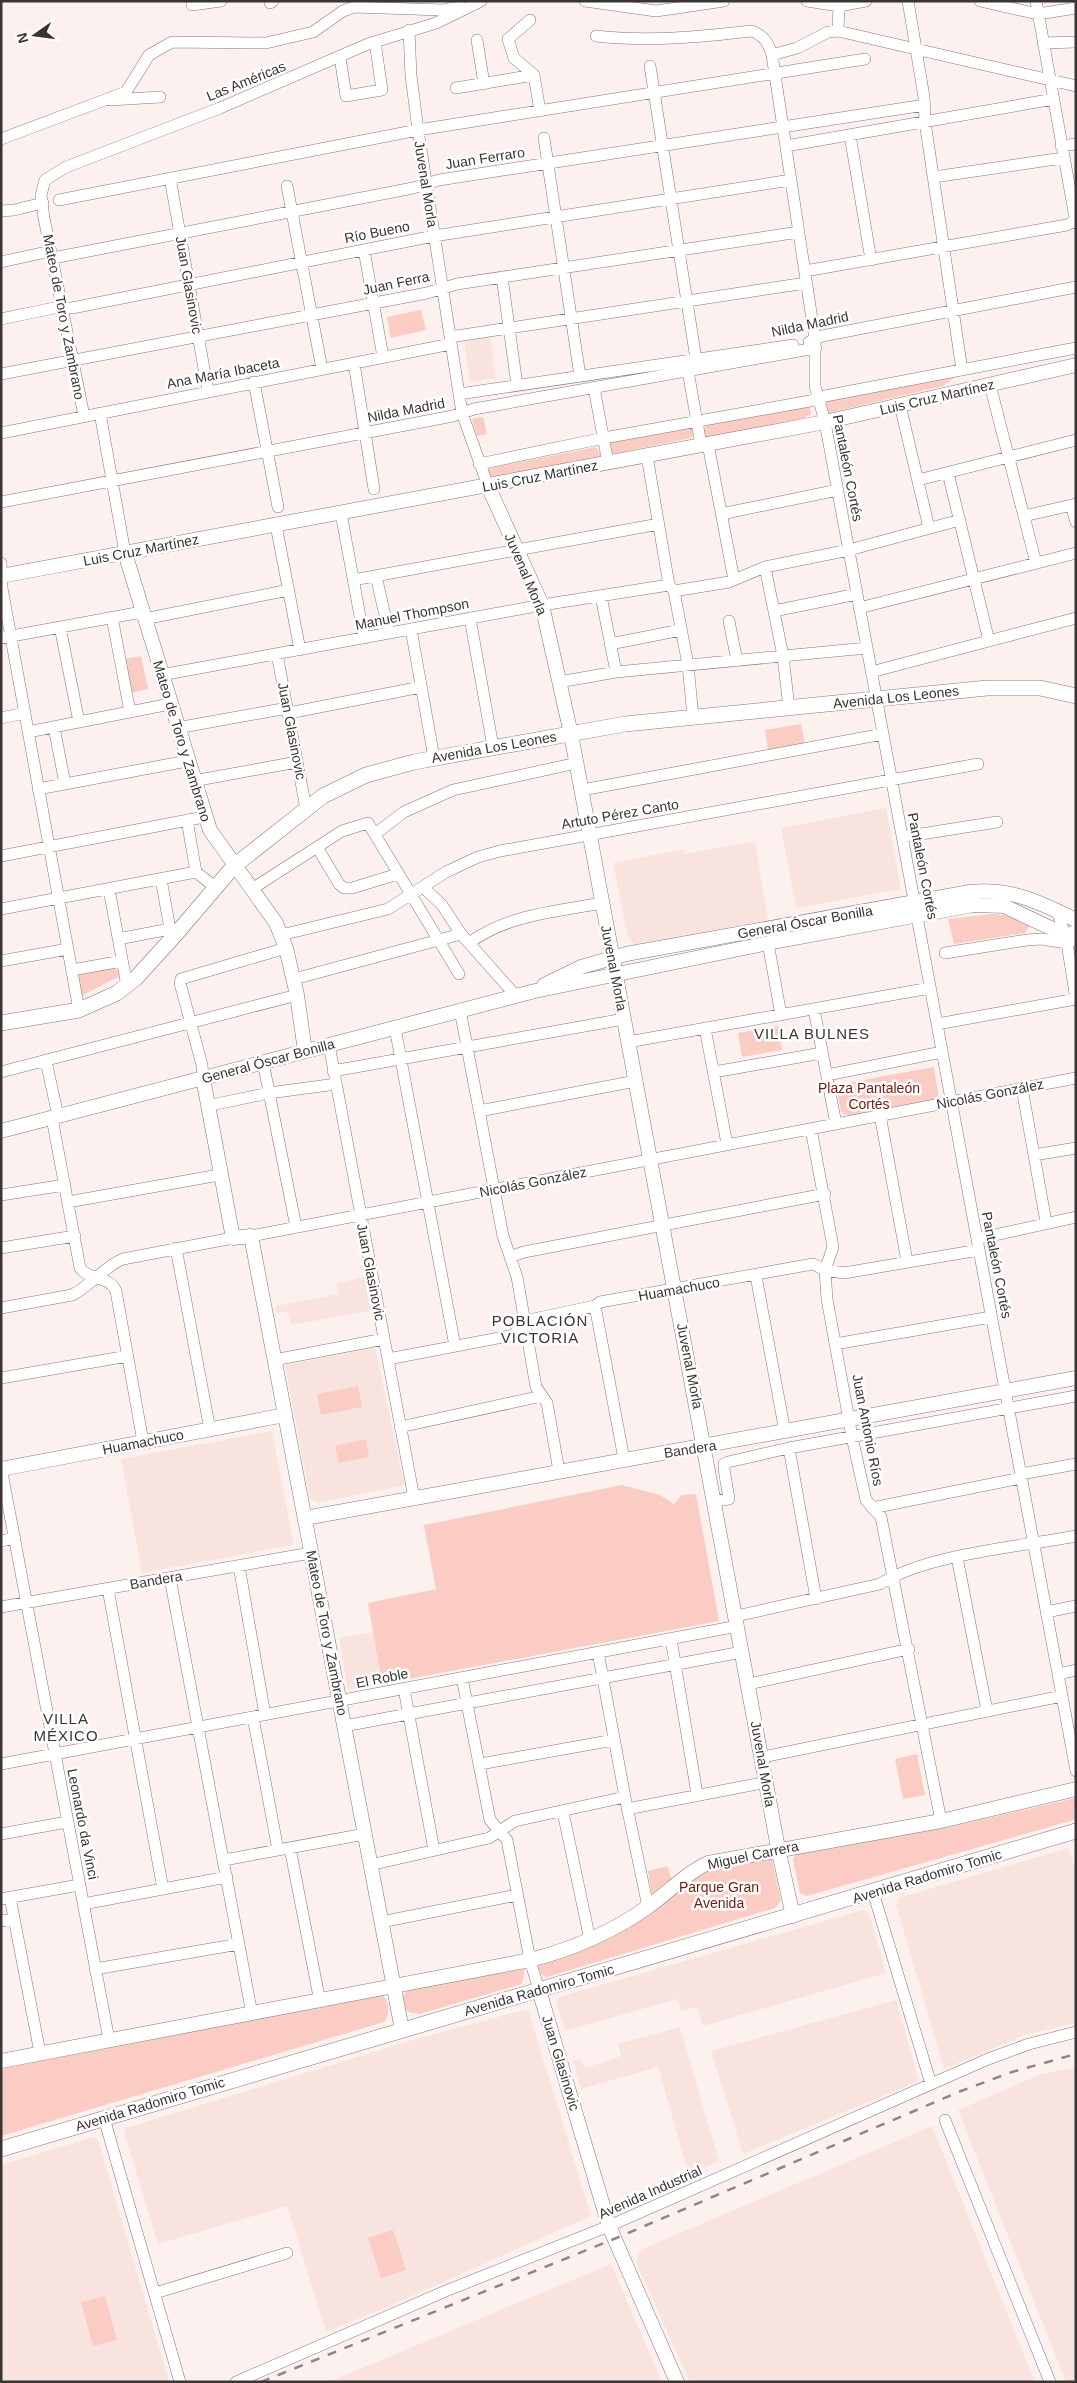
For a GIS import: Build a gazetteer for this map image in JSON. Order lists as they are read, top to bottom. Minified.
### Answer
{"streets":{"main road":["Avenida Los Leones","Avenida Radomiro Tomic"],"street":["Las Américas","Juan Ferraro","Juvenal Morla","Río Bueno","Juan Ferra","Juan Glasinovic","Mateo de Toro y Zambrano","Nilda Madrid","Ana María Ibaceta","Luis Cruz Martínez","Pantaleón Cortés","Manuel Thompson","Artuto Pérez Canto","General Óscar Bonilla","Nicolás González","Huamachuco","Juan Antonio Ríos","Bandera","El Roble","Leonardo da Vinci","Miguel Carrera","Avenida Industrial"]},"crossings":[["Las Américas","Juvenal Morla"],["Las Américas","Mateo de Toro y Zambrano"],["Juan Ferraro","Juvenal Morla"],["Juan Ferraro","Juan Glasinovic"],["Juan Ferraro","Mateo de Toro y Zambrano"],["Juan Ferraro","Pantaleón Cortés"],["Juvenal Morla","Río Bueno"],["Juvenal Morla","Juan Ferra"],["Juvenal Morla","Nilda Madrid"],["Juvenal Morla","Ana María Ibaceta"],["Juvenal Morla","Luis Cruz Martínez"],["Juvenal Morla","Manuel Thompson"],["Juvenal Morla","Avenida Los Leones"],["Juvenal Morla","Artuto Pérez Canto"],["Juvenal Morla","General Óscar Bonilla"],["Juvenal Morla","Nicolás González"],["Juvenal Morla","Huamachuco"],["Juvenal Morla","Bandera"],["Juvenal Morla","El Roble"],["Juvenal Morla","Miguel Carrera"],["Juvenal Morla","Avenida Radomiro Tomic"],["Río Bueno","Juan Glasinovic"],["Río Bueno","Mateo de Toro y Zambrano"],["Río Bueno","Pantaleón Cortés"],["Juan Ferra","Juan Glasinovic"],["Juan Ferra","Mateo de Toro y Zambrano"],["Juan Ferra","Pantaleón Cortés"],["Juan Glasinovic","Ana María Ibaceta"],["Juan Glasinovic","Manuel Thompson"],["Juan Glasinovic","Avenida Los Leones"],["Juan Glasinovic","General Óscar Bonilla"],["Juan Glasinovic","Nicolás González"],["Juan Glasinovic","Huamachuco"],["Juan Glasinovic","Bandera"],["Juan Glasinovic","El Roble"],["Juan Glasinovic","Miguel Carrera"],["Juan Glasinovic","Avenida Radomiro Tomic"],["Juan Glasinovic","Avenida Industrial"],["Mateo de Toro y Zambrano","Nilda Madrid"],["Mateo de Toro y Zambrano","Ana María Ibaceta"],["Mateo de Toro y Zambrano","Luis Cruz Martínez"],["Mateo de Toro y Zambrano","Manuel Thompson"],["Mateo de Toro y Zambrano","Avenida Los Leones"],["Mateo de Toro y Zambrano","Artuto Pérez Canto"],["Mateo de Toro y Zambrano","General Óscar Bonilla"],["Mateo de Toro y Zambrano","Nicolás González"],["Mateo de Toro y Zambrano","Huamachuco"],["Mateo de Toro y Zambrano","Bandera"],["Mateo de Toro y Zambrano","El Roble"],["Mateo de Toro y Zambrano","Miguel Carrera"],["Mateo de Toro y Zambrano","Avenida Radomiro Tomic"],["Nilda Madrid","Pantaleón Cortés"],["Ana María Ibaceta","Pantaleón Cortés"],["Luis Cruz Martínez","Pantaleón Cortés"],["Pantaleón Cortés","Manuel Thompson"],["Pantaleón Cortés","Avenida Los Leones"],["Pantaleón Cortés","Artuto Pérez Canto"],["Pantaleón Cortés","General Óscar Bonilla"],["Pantaleón Cortés","Nicolás González"],["Pantaleón Cortés","Huamachuco"],["Pantaleón Cortés","Bandera"],["Pantaleón Cortés","El Roble"],["Nicolás González","Juan Antonio Ríos"],["Huamachuco","Juan Antonio Ríos"],["Huamachuco","Leonardo da Vinci"],["Juan Antonio Ríos","Bandera"],["Juan Antonio Ríos","El Roble"],["Juan Antonio Ríos","Miguel Carrera"],["Bandera","Leonardo da Vinci"],["El Roble","Leonardo da Vinci"]],"districts":["VILLA BULNES","POBLACIÓN VICTORIA","VILLA MÉXICO"],"parks":["Plaza Pantaleón Cortés","Parque Gran Avenida"],"north":"left"}
